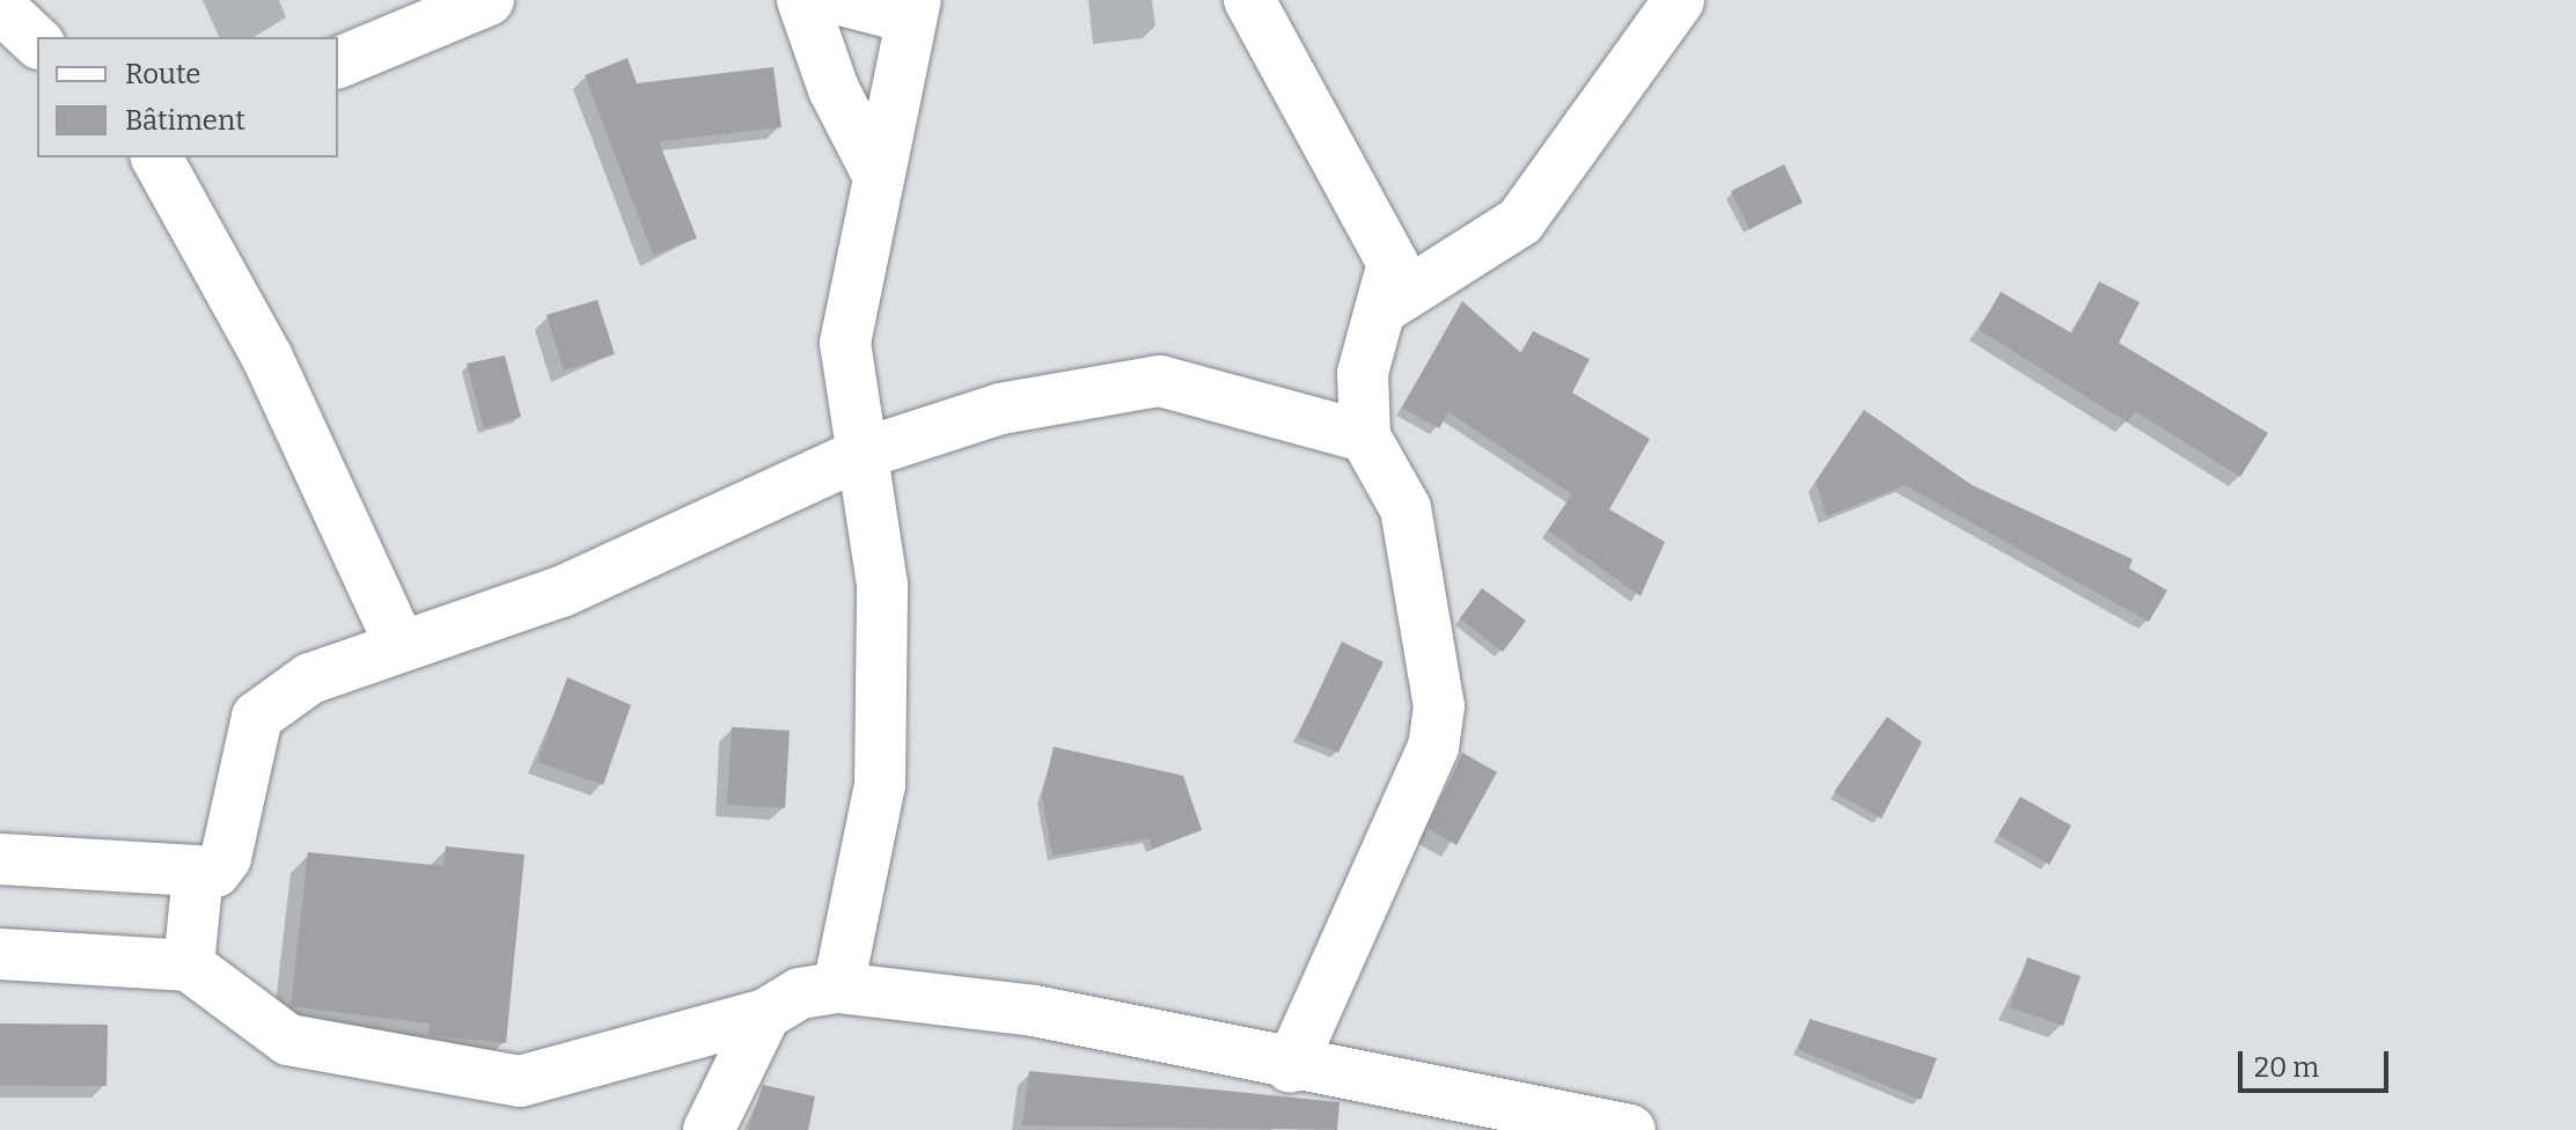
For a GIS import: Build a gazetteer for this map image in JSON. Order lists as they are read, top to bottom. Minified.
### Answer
{"legend":["Route","Bâtiment"],"scale_bar":"20 m"}
